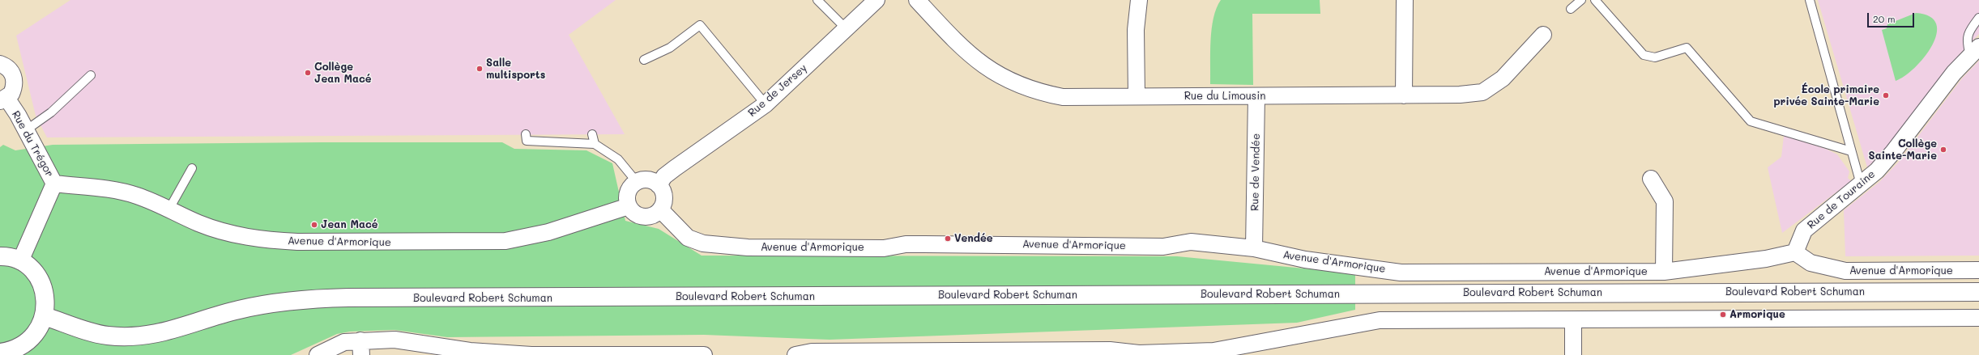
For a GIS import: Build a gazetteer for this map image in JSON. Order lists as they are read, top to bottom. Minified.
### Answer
{"streets":{"main road":["Boulevard Robert Schuman"],"street":["Rue de Jersey","Rue du Limousin","Rue du Trégor","Rue de Vendée","Rue de Touraine","Avenue d'Armorique"]},"crossings":[["Rue de Jersey","Avenue d'Armorique"],["Rue du Limousin","Rue de Vendée"],["Rue du Trégor","Avenue d'Armorique"],["Rue de Vendée","Avenue d'Armorique"],["Rue de Touraine","Avenue d'Armorique"]],"places":["Salle multisports","Collège Jean Macé","École primaire privée Sainte-Marie","Collège Sainte-Marie","Jean Macé","Vendée","Armorique"],"scale_bar":"20 m"}
